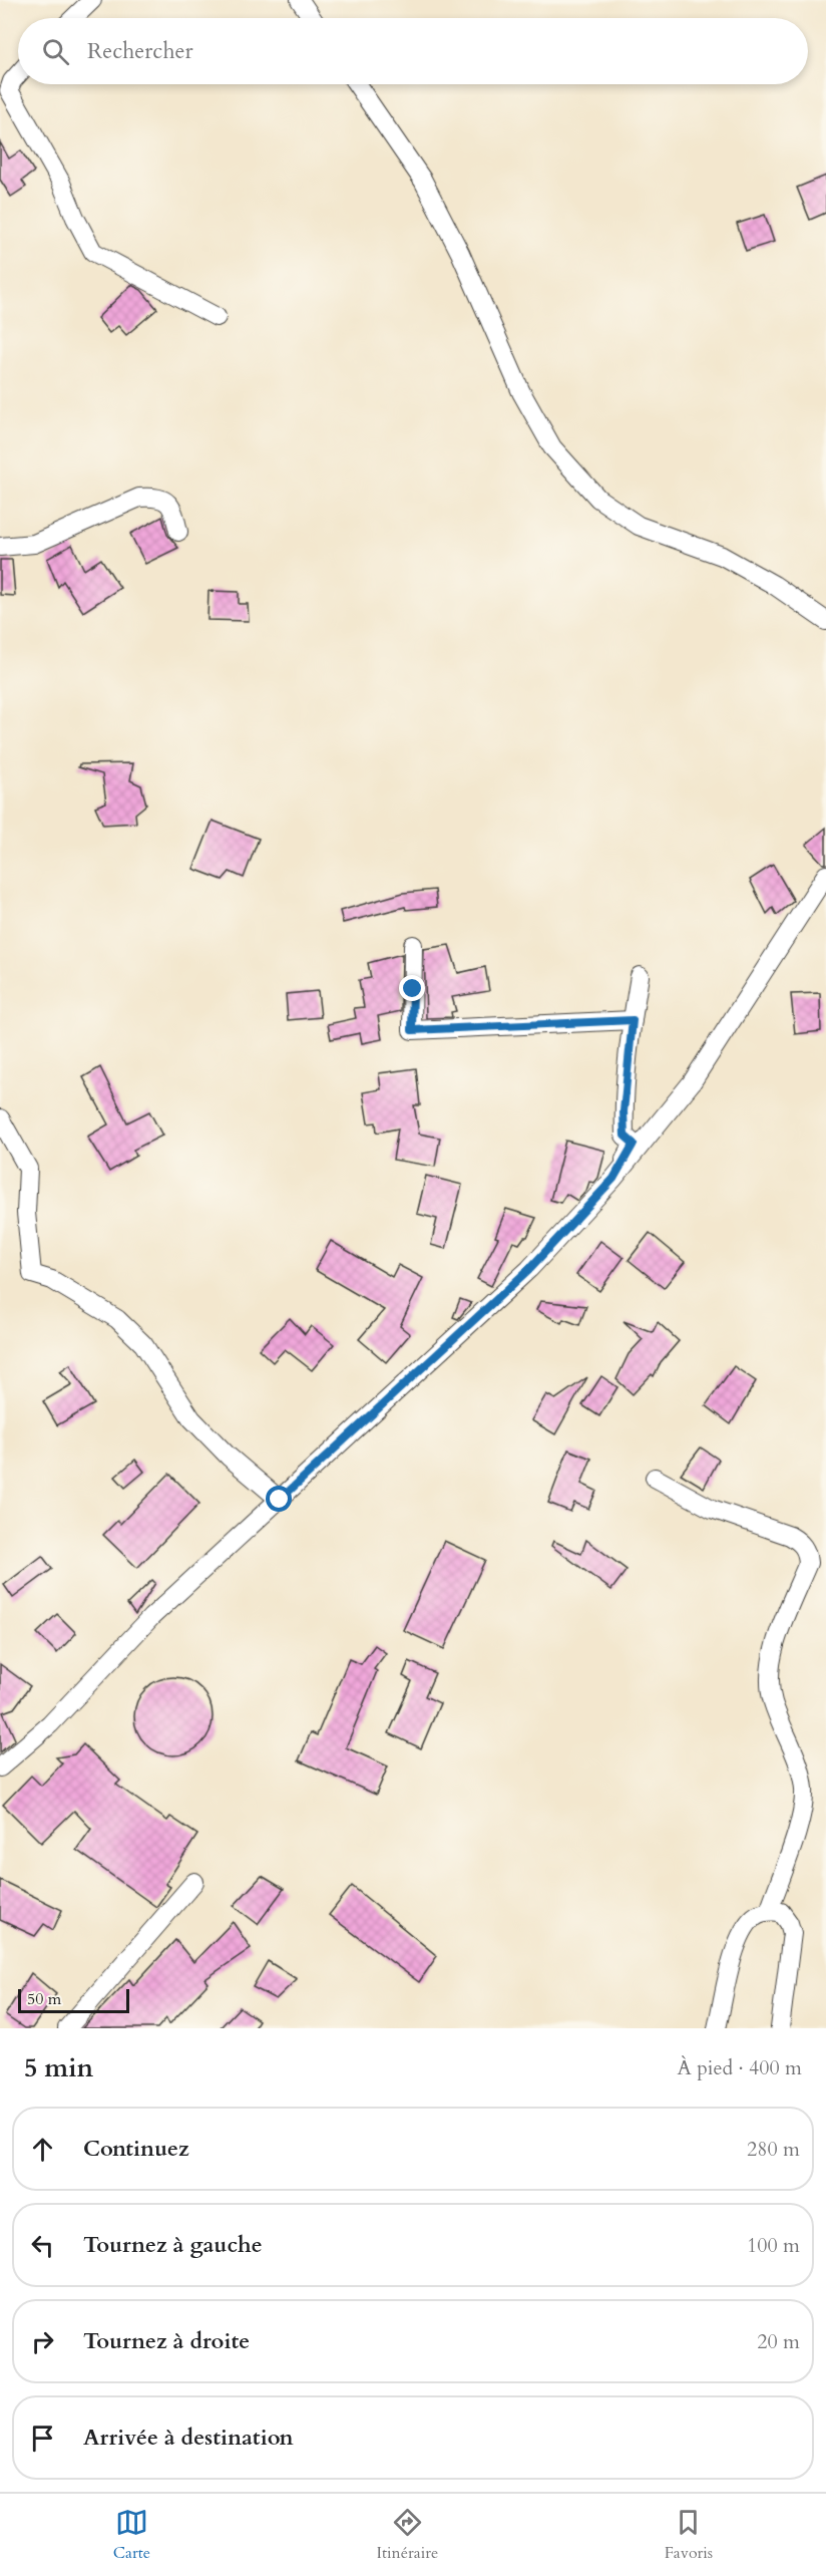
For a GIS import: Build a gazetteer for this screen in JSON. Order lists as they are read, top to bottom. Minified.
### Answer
{"scale_bar":"50 m","page":{"search":"Rechercher","scale":"50 m","heading":["5 min","À pied · 400 m"],"list":[["Continuez","280 m"],["Tournez à gauche","100 m"],["Tournez à droite","20 m"],"Arrivée à destination"],"nav":["Carte","Itinéraire","Favoris"]}}
